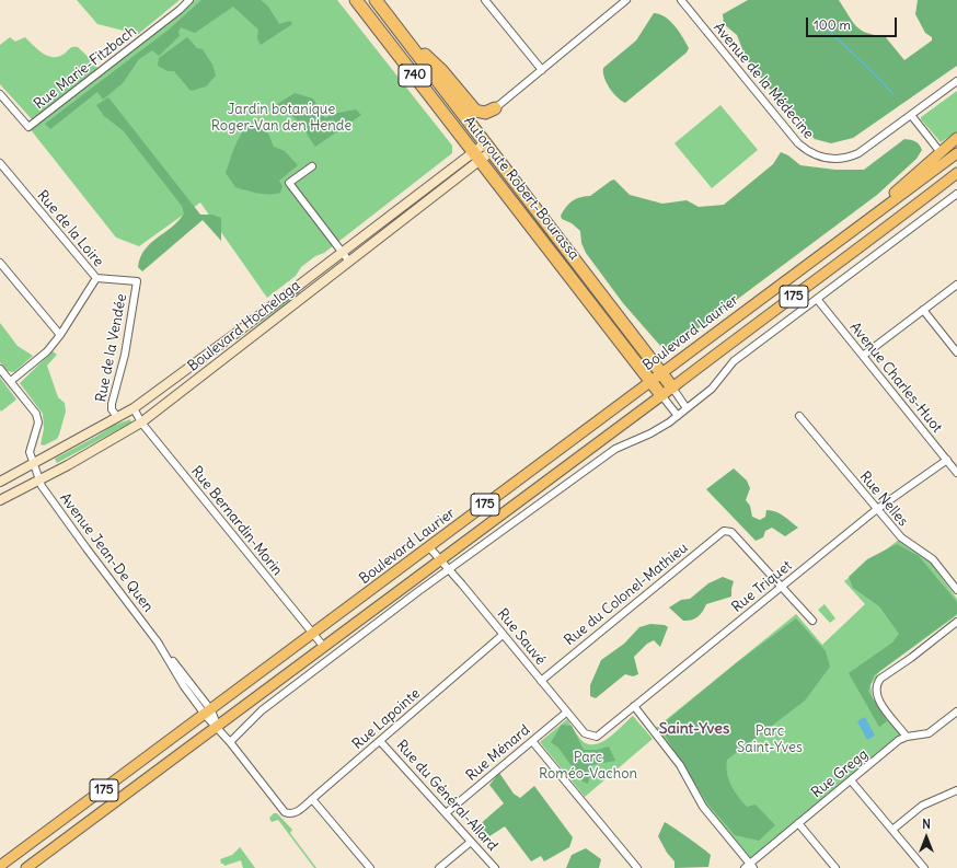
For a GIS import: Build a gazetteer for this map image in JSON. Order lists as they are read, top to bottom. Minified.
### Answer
{"streets":{"highway":["740","Autoroute Robert-Bourassa"],"main road":["175","Boulevard Hochelaga","Boulevard Laurier"],"street":["Rue Marie-Fitzbach","Avenue de la Médecine","Rue de la Loire","Rue de la Vendée","Avenue Charles-Huot","Rue Nelles","Rue Bernardin-Morin","Avenue Jean-De Quen","Rue Triquet","Rue du Colonel-Mathieu","Rue Sauvé","Rue Lapointe","Rue Ménard","Rue Gregg","Rue du Général-Allard"]},"crossings":[["Autoroute Robert-Bourassa","Boulevard Hochelaga"],["Autoroute Robert-Bourassa","Boulevard Laurier"],["Rue de la Loire","Rue de la Vendée"],["Boulevard Hochelaga","Rue de la Vendée"],["Boulevard Hochelaga","Rue Bernardin-Morin"],["Boulevard Hochelaga","Avenue Jean-De Quen"],["Boulevard Laurier","Rue Bernardin-Morin"],["Boulevard Laurier","Avenue Jean-De Quen"],["Boulevard Laurier","Rue Sauvé"],["Avenue Charles-Huot","Rue Triquet"],["Rue Nelles","Rue Triquet"],["Avenue Jean-De Quen","Rue Lapointe"],["Rue Triquet","Rue du Colonel-Mathieu"],["Rue Triquet","Rue Sauvé"],["Rue du Colonel-Mathieu","Rue Sauvé"],["Rue Sauvé","Rue Lapointe"],["Rue Sauvé","Rue Ménard"],["Rue Lapointe","Rue du Général-Allard"],["Rue Ménard","Rue du Général-Allard"]],"districts":["Saint-Yves"],"parks":["Jardin botanique Roger-Van den Hende","Parc Saint-Yves","Parc Roméo-Vachon"],"scale_bar":"100 m","north":"top"}
